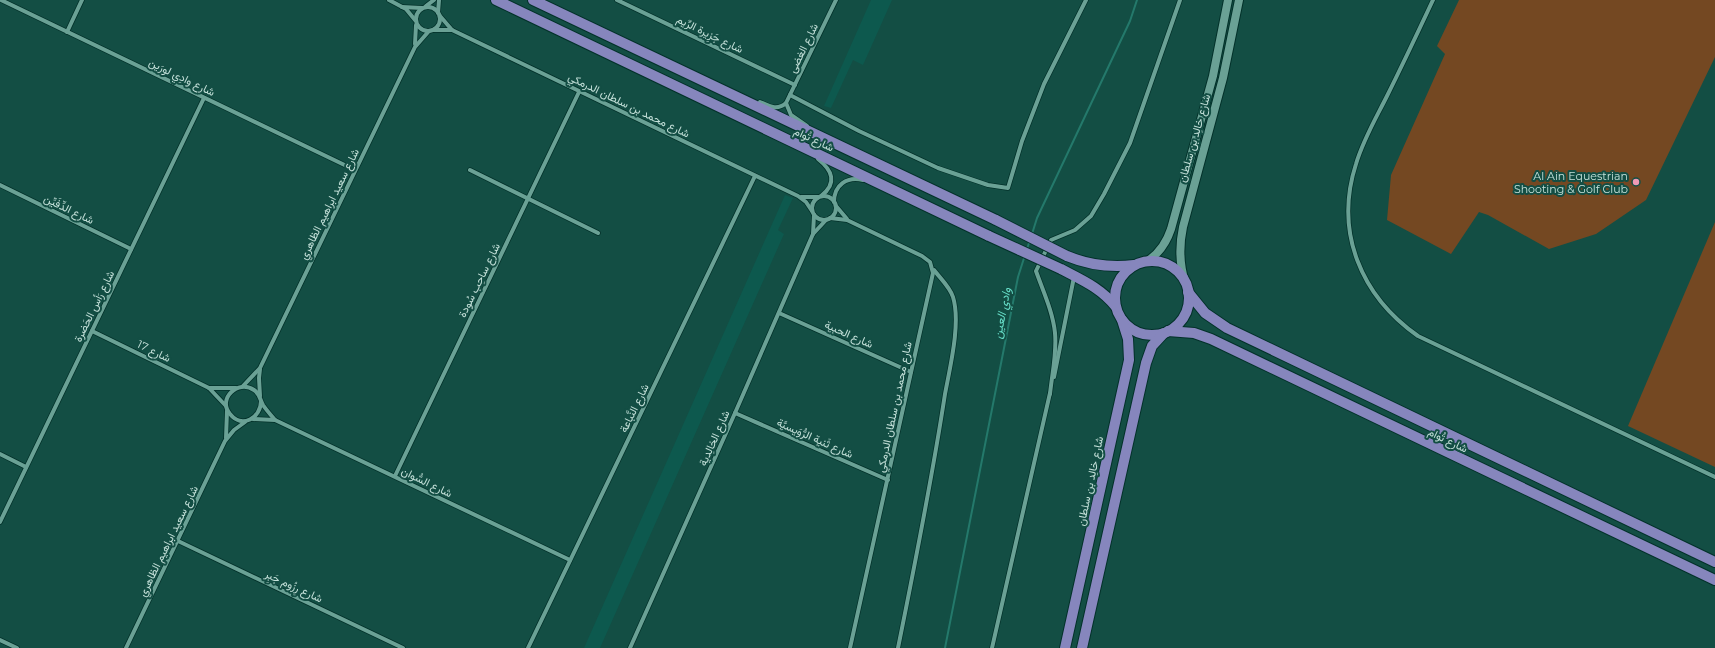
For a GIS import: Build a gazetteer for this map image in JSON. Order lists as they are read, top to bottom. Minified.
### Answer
{"streets":{"main road":["شارع خالِد بن سلطان","شارع تُوام"],"street":["شارع جَزِيرة الرِّيم","شارع الغضى","شارع وادِي لورَين","شارع محمد بن سلطان الدرمكي","شارع سعيد ابراهيم الظاهري","شارع الدِّفَيِّن","شارع ساحِب سُودة","شارع رَأس الحَضرة","شارع الحبية","شارع 17","شارع النَّباعة","شارع الخالِدية","شارع ثَنية الرُّوَيسيَّة","شارع السُّوان","شارع رِزُوم جَبِر"]},"crossings":[["شارع جَزِيرة الرِّيم","شارع الغضى"],["شارع وادِي لورَين","شارع سعيد ابراهيم الظاهري"],["شارع وادِي لورَين","شارع رَأس الحَضرة"],["شارع محمد بن سلطان الدرمكي","شارع سعيد ابراهيم الظاهري"],["شارع محمد بن سلطان الدرمكي","شارع ساحِب سُودة"],["شارع محمد بن سلطان الدرمكي","شارع الحبية"],["شارع محمد بن سلطان الدرمكي","شارع النَّباعة"],["شارع محمد بن سلطان الدرمكي","شارع الخالِدية"],["شارع محمد بن سلطان الدرمكي","شارع ثَنية الرُّوَيسيَّة"],["شارع خالِد بن سلطان","شارع تُوام"],["شارع سعيد ابراهيم الظاهري","شارع 17"],["شارع سعيد ابراهيم الظاهري","شارع السُّوان"],["شارع سعيد ابراهيم الظاهري","شارع رِزُوم جَبِر"],["شارع الدِّفَيِّن","شارع رَأس الحَضرة"],["شارع ساحِب سُودة","شارع السُّوان"],["شارع رَأس الحَضرة","شارع 17"],["شارع الحبية","شارع الخالِدية"],["شارع 17","شارع السُّوان"],["شارع النَّباعة","شارع السُّوان"],["شارع الخالِدية","شارع ثَنية الرُّوَيسيَّة"]],"water":["وادي العين"],"places":["Al Ain Equestrian Shooting & Golf Club"]}
